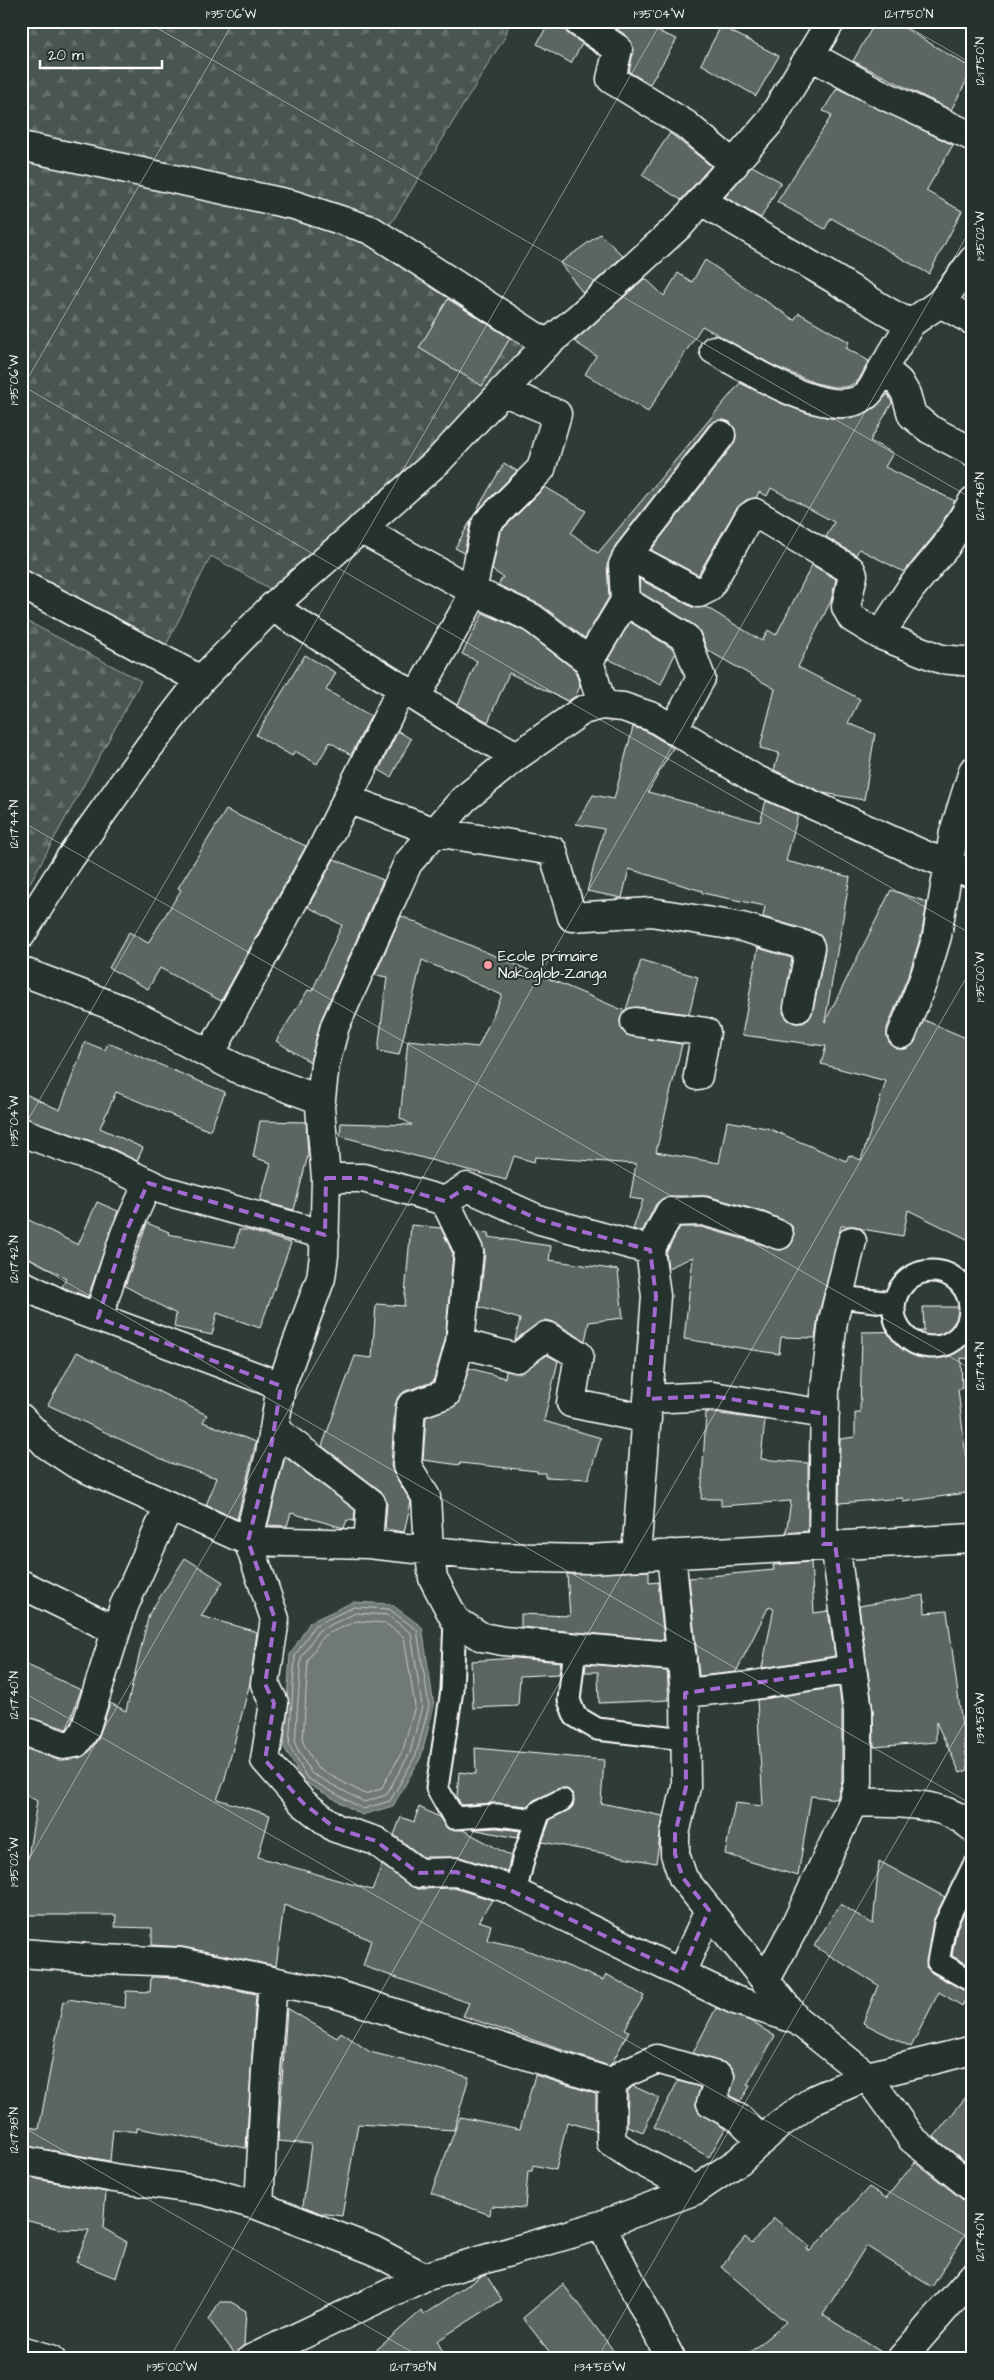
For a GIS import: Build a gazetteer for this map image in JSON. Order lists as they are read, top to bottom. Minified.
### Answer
{"places":["Ecole primaire Nakoglob-Zanga"],"scale_bar":"20 m","coordinates":["1°35'06\"W","1°35'04\"W","12°17'50\"N","1°35'02\"W","12°17'48\"N","12°17'44\"N","1°35'00\"W","12°17'42\"N","12°17'40\"N","1°34'58\"W","12°17'38\"N"]}
